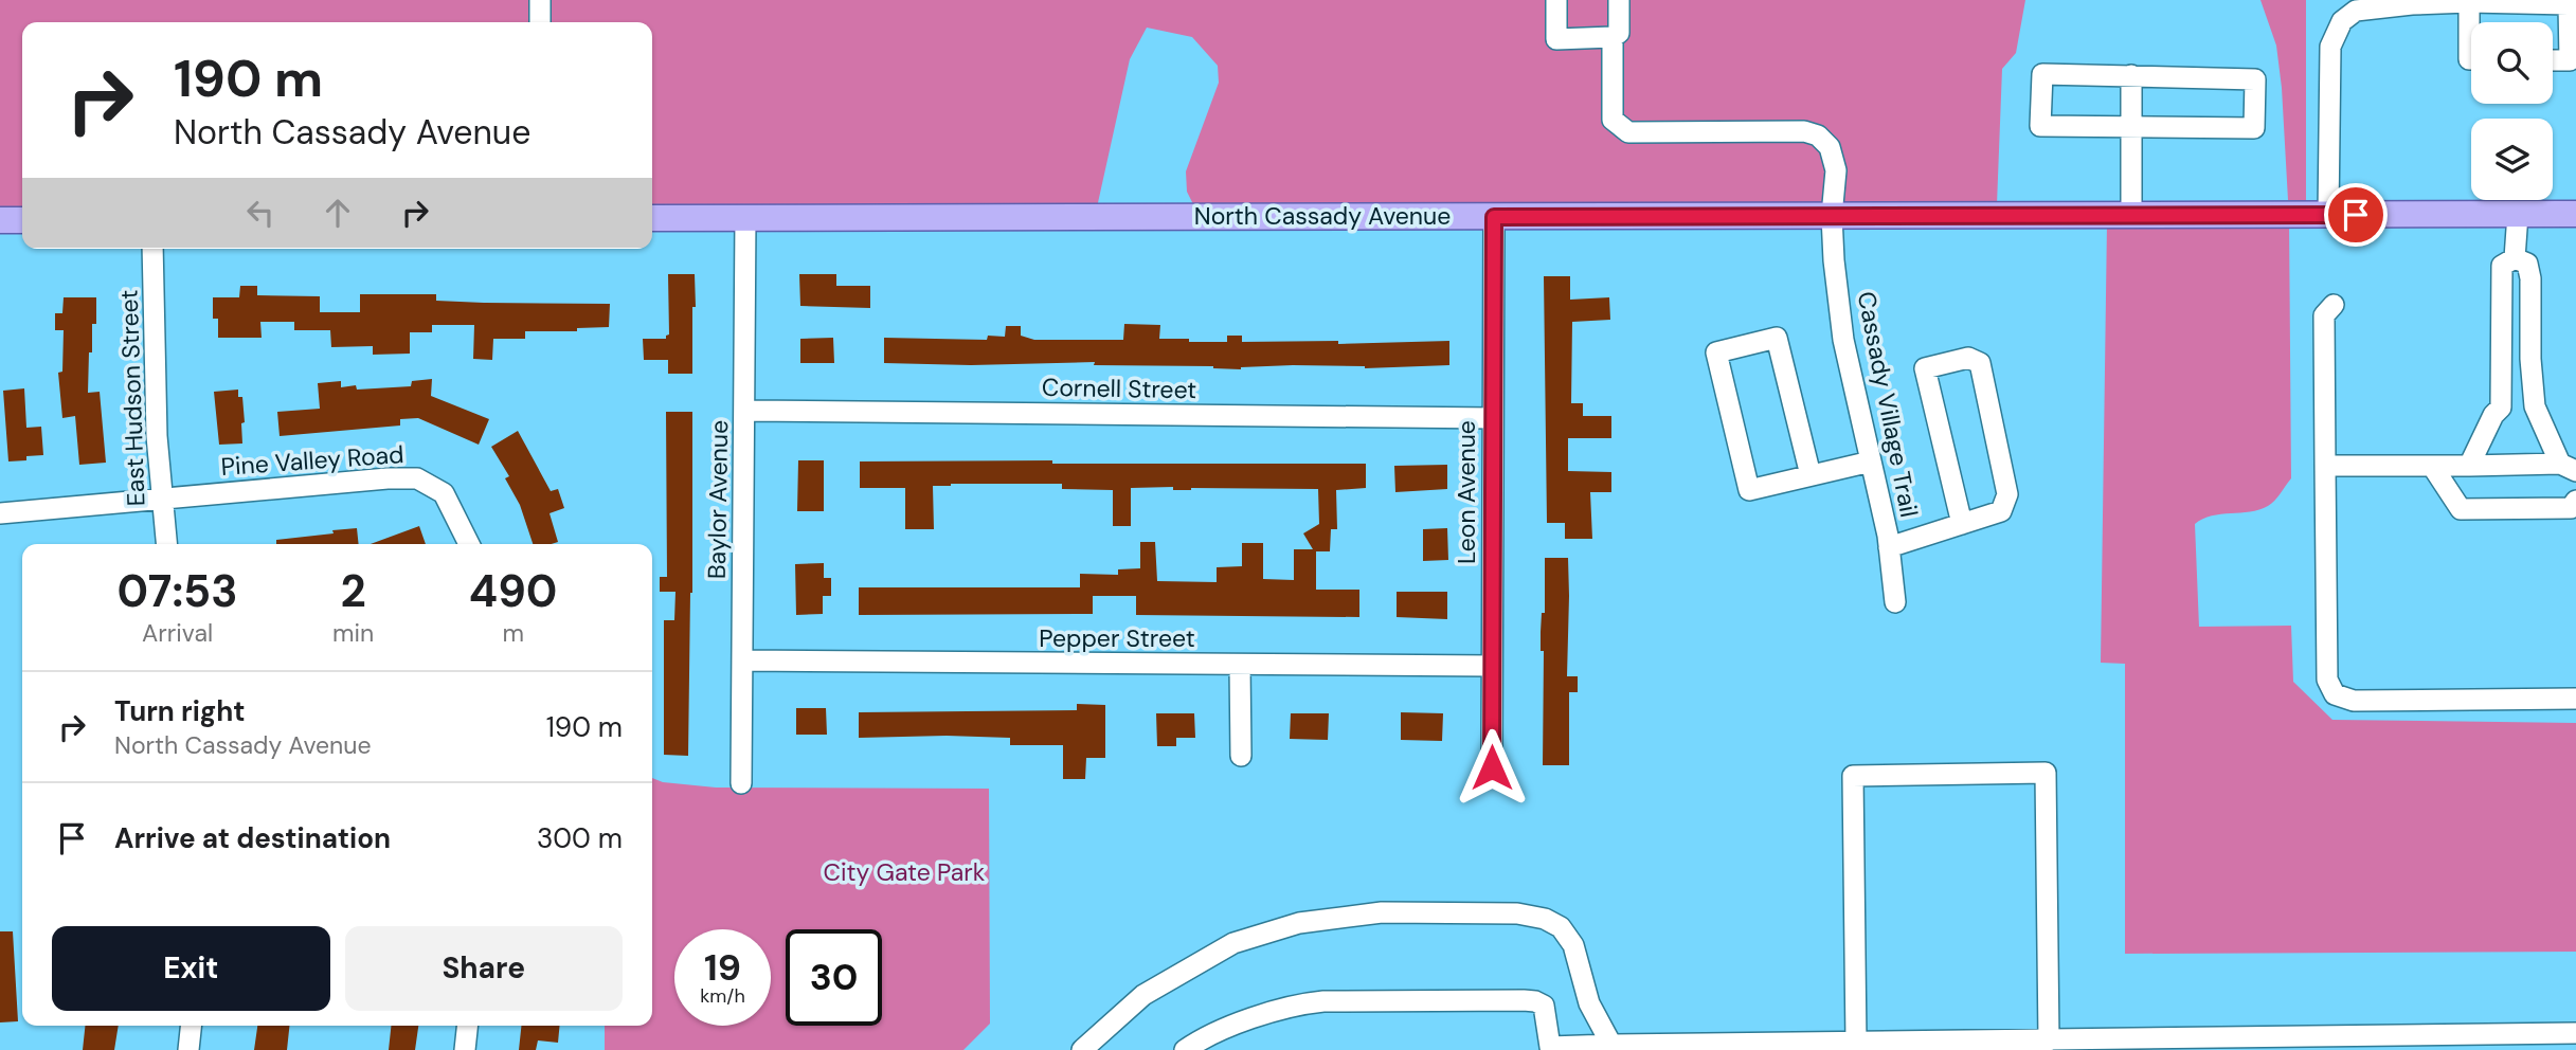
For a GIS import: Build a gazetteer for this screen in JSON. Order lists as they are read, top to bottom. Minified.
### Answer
{"streets":{"main road":["North Cassady Avenue"],"street":["Cornell Street","East Hudson Street","Cassady Village Trail","Pine Valley Road","Leon Avenue","Baylor Avenue","Pepper Street"]},"crossings":[["North Cassady Avenue","Cassady Village Trail"],["North Cassady Avenue","Leon Avenue"],["North Cassady Avenue","Baylor Avenue"],["Cornell Street","Leon Avenue"],["Cornell Street","Baylor Avenue"],["East Hudson Street","Pine Valley Road"],["Leon Avenue","Pepper Street"],["Baylor Avenue","Pepper Street"]],"parks":["City Gate Park"],"page":{"turn":["190 m","North Cassady Avenue"],"eta":["07:53","Arrival","2","min","490","m"],"list":[{"name":"Turn right","note":"North Cassady Avenue","value":"190 m"},{"name":"Arrive at destination","value":"300 m"}],"buttons":["Exit","Share"],"speed":"19 km/h","limit":"30"}}
